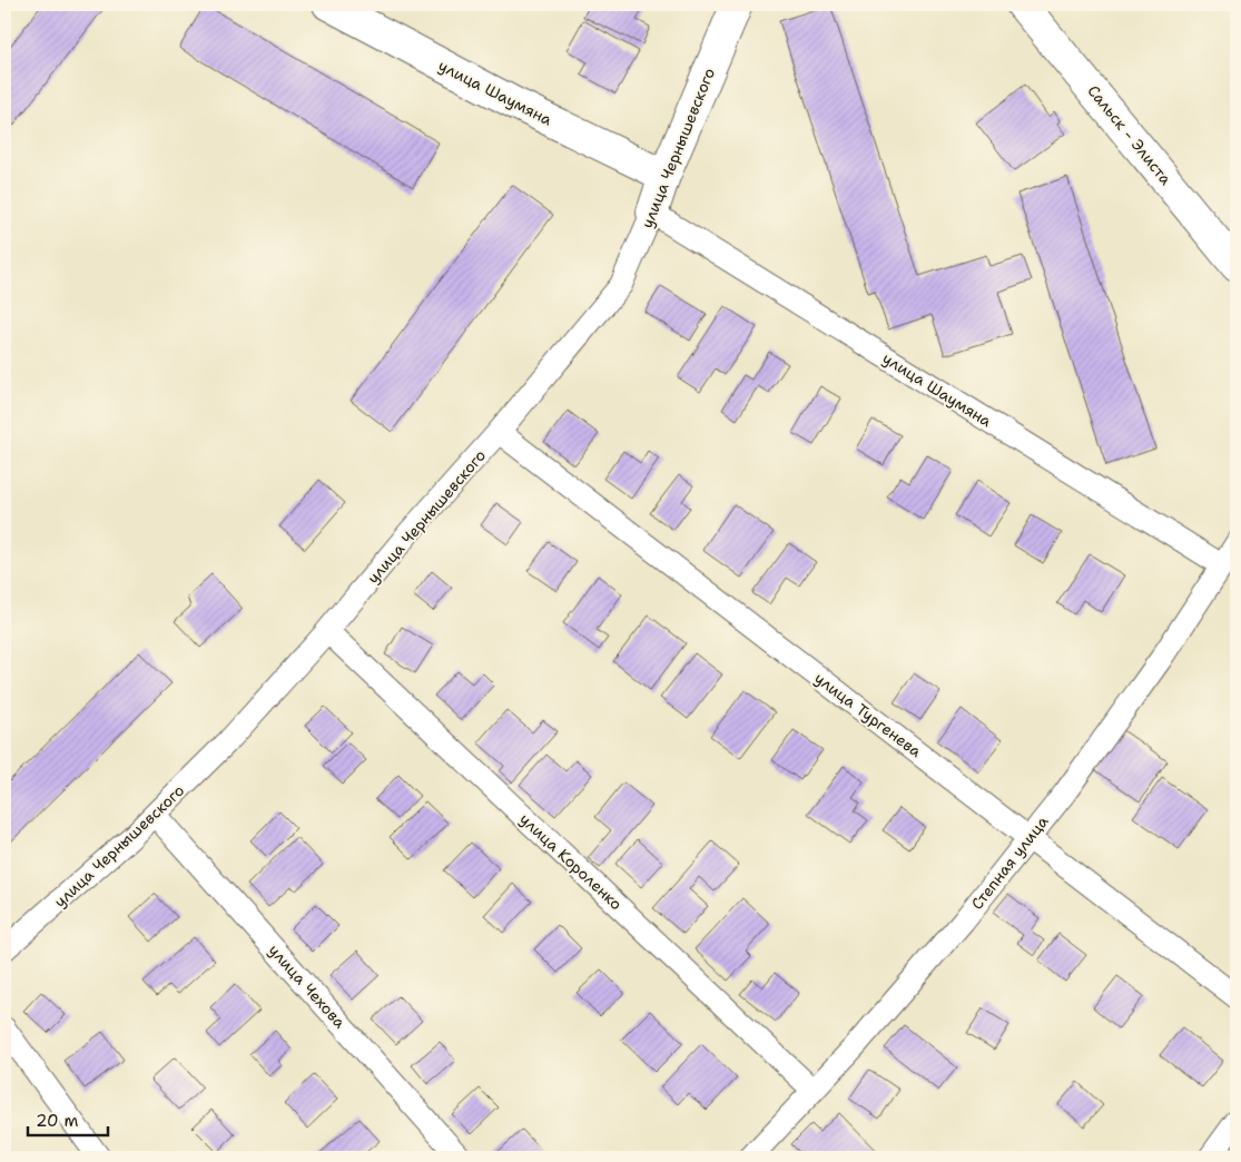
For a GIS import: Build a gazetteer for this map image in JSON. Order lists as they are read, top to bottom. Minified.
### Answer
{"streets":{"street":["улица Шаумяна","Сальск - Элиста","улица Чернышевского","улица Тургенева","улица Короленко","Степная улица","улица Чехова"]},"crossings":[["улица Шаумяна","улица Чернышевского"],["улица Шаумяна","Степная улица"],["улица Чернышевского","улица Тургенева"],["улица Чернышевского","улица Короленко"],["улица Чернышевского","улица Чехова"],["улица Тургенева","Степная улица"],["улица Короленко","Степная улица"]],"scale_bar":"20 m"}
